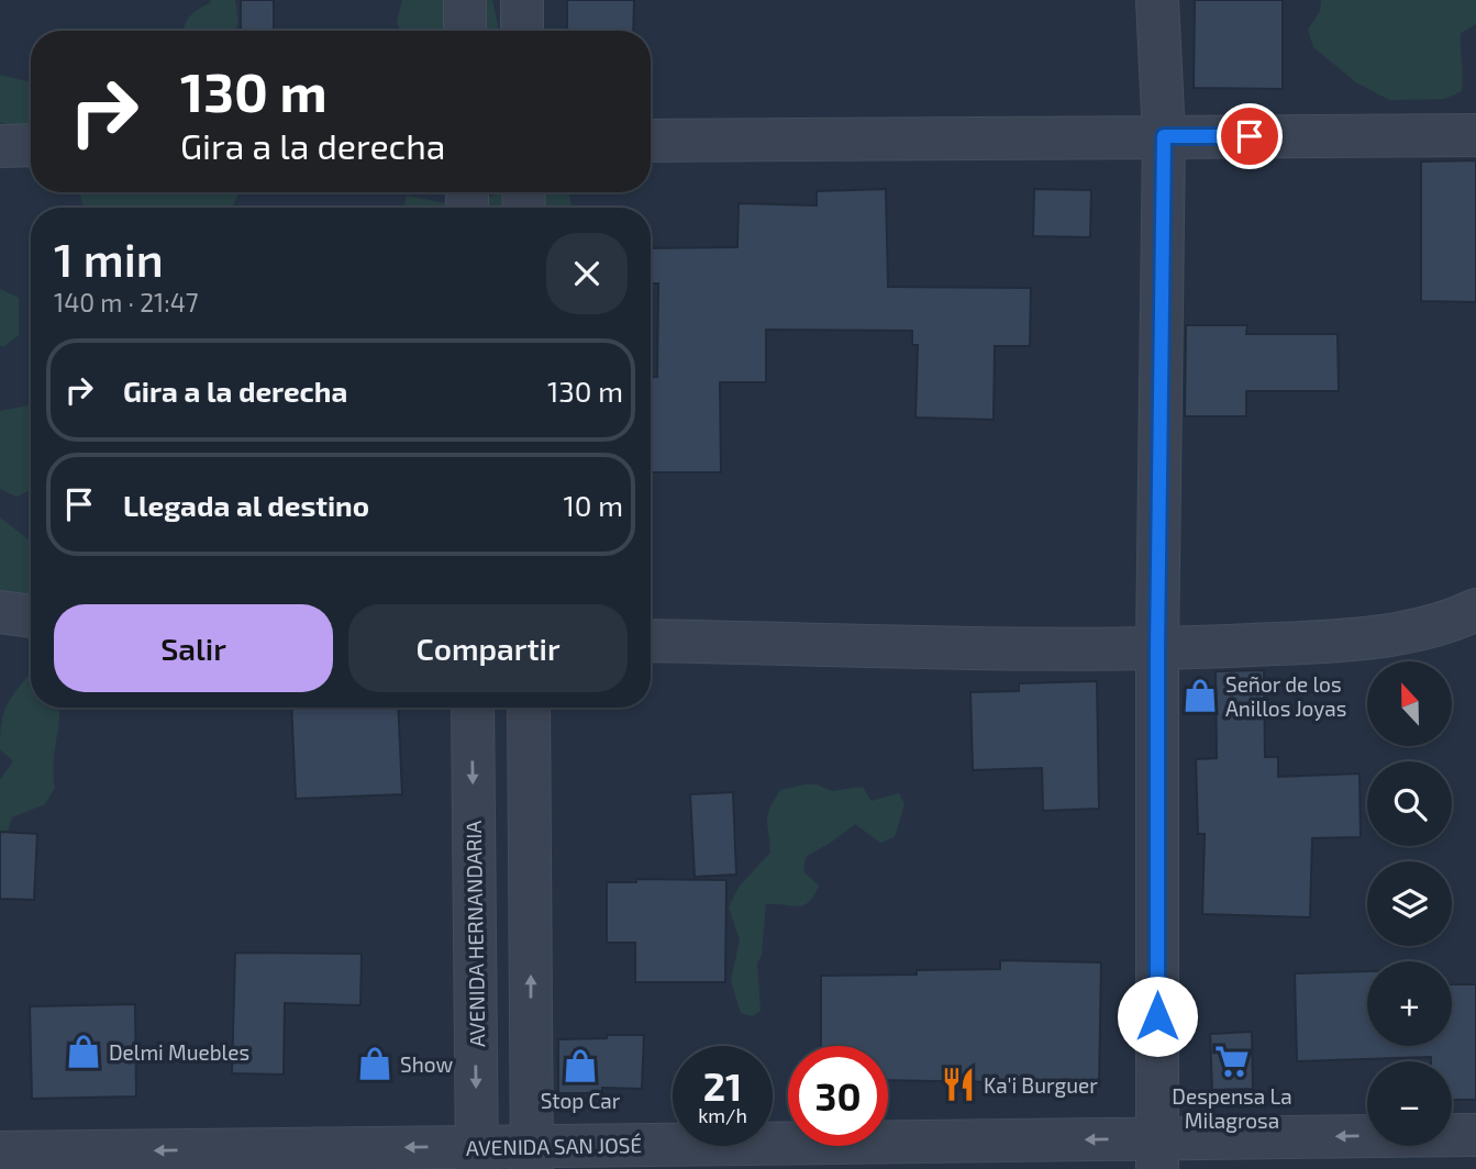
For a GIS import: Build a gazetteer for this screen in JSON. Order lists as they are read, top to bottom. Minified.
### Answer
{"streets":{"street":["AVENIDA HERNANDARIA","AVENIDA SAN JOSÉ"]},"crossings":[["AVENIDA HERNANDARIA","AVENIDA SAN JOSÉ"]],"one_way":["AVENIDA SAN JOSÉ"],"places":{"shop":["Señor de los Anillos Joyas","Delmi Muebles","Show","Stop Car"],"supermarket":["Despensa La Milagrosa"],"restaurant":["Ka'i Burguer"]},"north":"top","page":{"turn":["130 m","Gira a la derecha"],"heading":["1 min","140 m · 21:47"],"list":[{"name":"Gira a la derecha","value":"130 m"},{"name":"Llegada al destino","value":"10 m"}],"buttons":["Salir","Compartir"],"map_buttons":["+","−"],"speed":"21 km/h","limit":"30"}}
